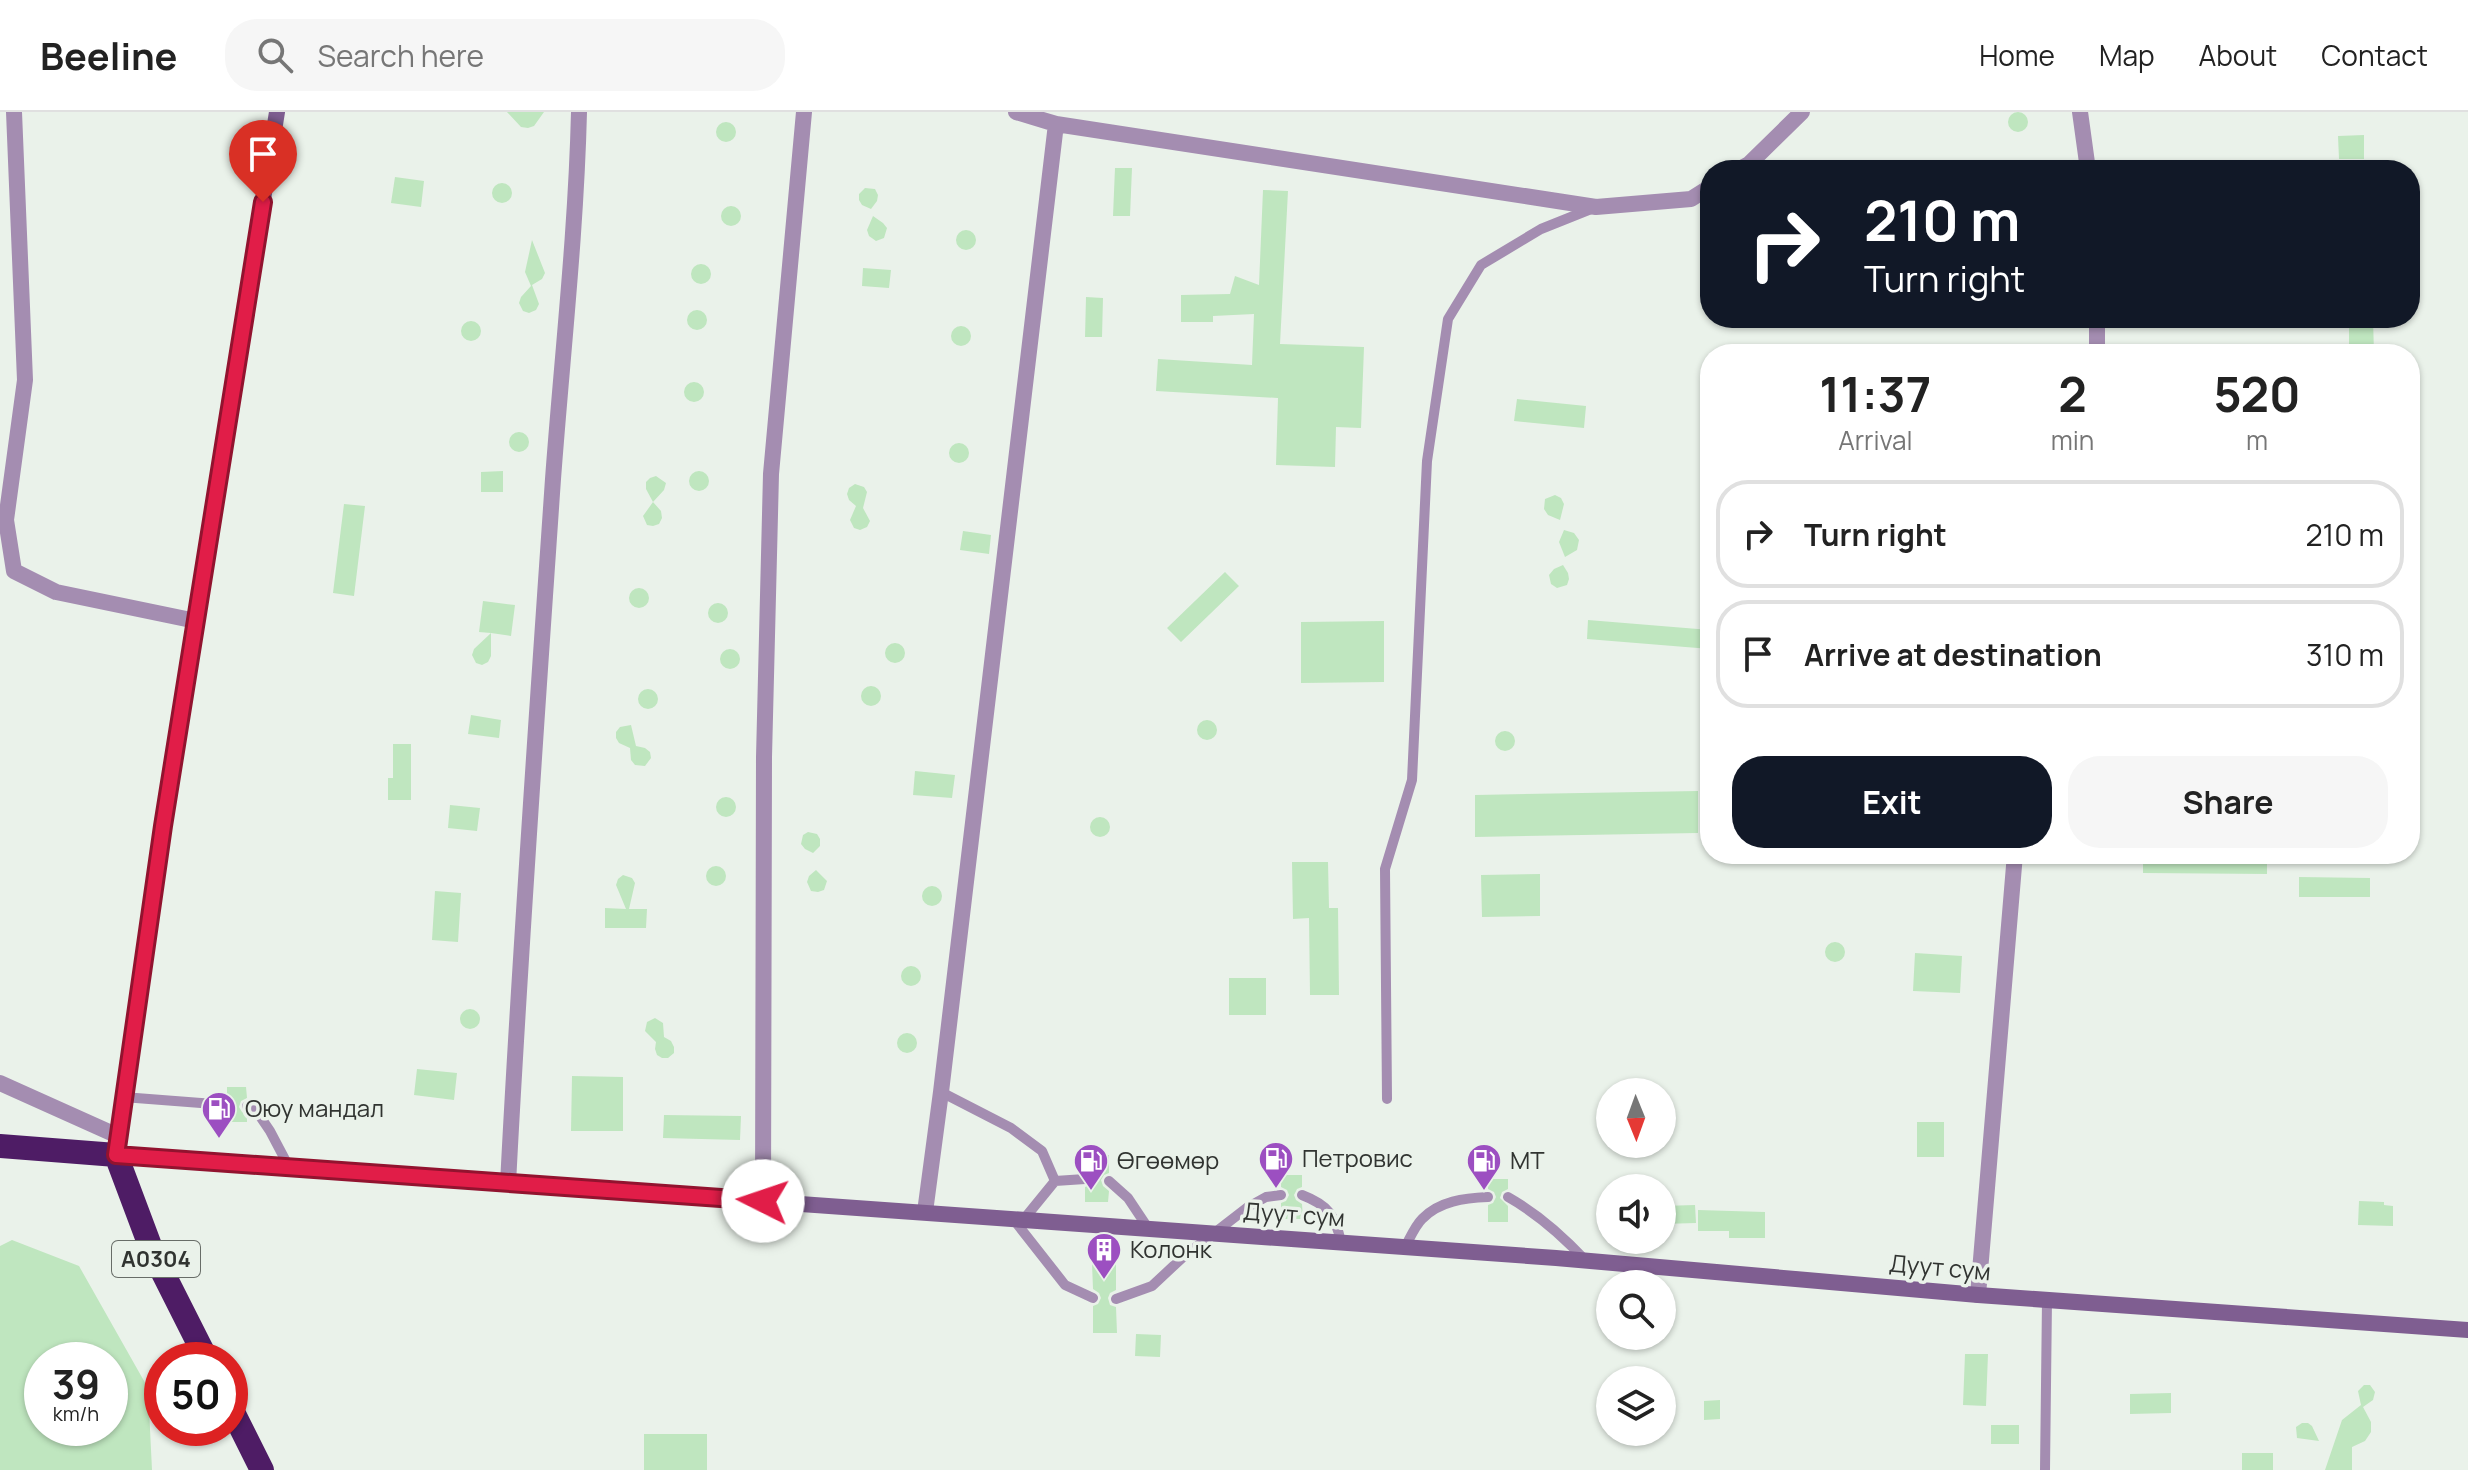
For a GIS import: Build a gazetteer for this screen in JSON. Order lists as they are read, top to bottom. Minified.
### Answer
{"streets":{"highway":["A0304"],"main road":["Дуут сум"]},"crossings":[["Дуут сум","A0304"]],"places":{"fuel station":["Оюу мандал","Петровиc","Өгөөмөр","MT"],"building":["Колонк"]},"north":"bottom","page":{"header":"Beeline","search":"Search here","nav":["Home","Map","About","Contact"],"turn":["210 m","Turn right"],"eta":["11:37","Arrival","2","min","520","m"],"list":[{"name":"Turn right","value":"210 m"},{"name":"Arrive at destination","value":"310 m"}],"buttons":["Exit","Share"],"speed":"39 km/h","limit":"50"}}
